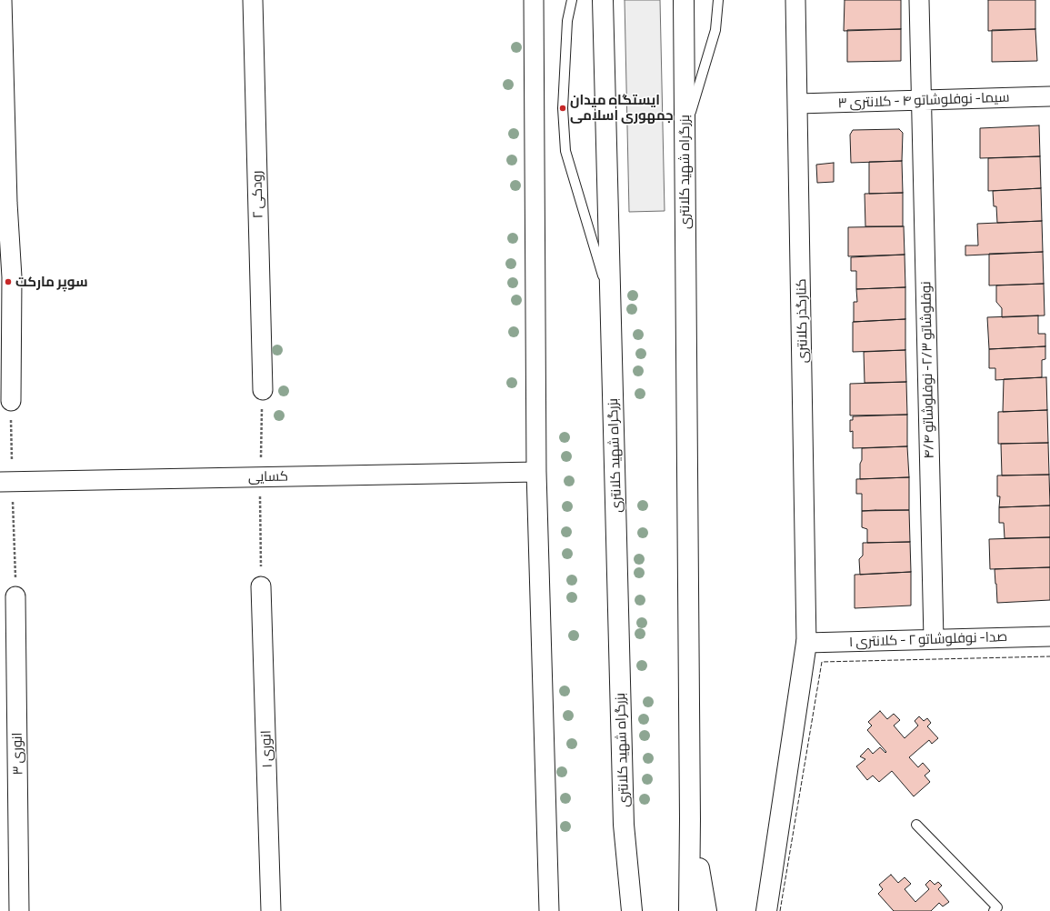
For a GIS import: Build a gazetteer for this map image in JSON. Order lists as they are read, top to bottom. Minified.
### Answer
{"streets":{"highway":["بزرگراه شهید کلانتری"],"street":["سیما- نوفلوشاتو ۴ - کلانتری ۳","رودکی ۲","کنارگذر کلانتری","نوفلوشاتو ۲/۳- نوفلوشاتو ۴/۴","کسایی","صدا- نوفلوشاتو ۲ - کلانتری ۱","انوری ۱","انوری ۳"]},"crossings":[["سیما- نوفلوشاتو ۴ - کلانتری ۳","کنارگذر کلانتری"],["سیما- نوفلوشاتو ۴ - کلانتری ۳","نوفلوشاتو ۲/۳- نوفلوشاتو ۴/۴"],["کنارگذر کلانتری","صدا- نوفلوشاتو ۲ - کلانتری ۱"],["نوفلوشاتو ۲/۳- نوفلوشاتو ۴/۴","صدا- نوفلوشاتو ۲ - کلانتری ۱"]],"places":["ایستگاه میدان جمهوری اسلامی","سوپر مارکت"]}
